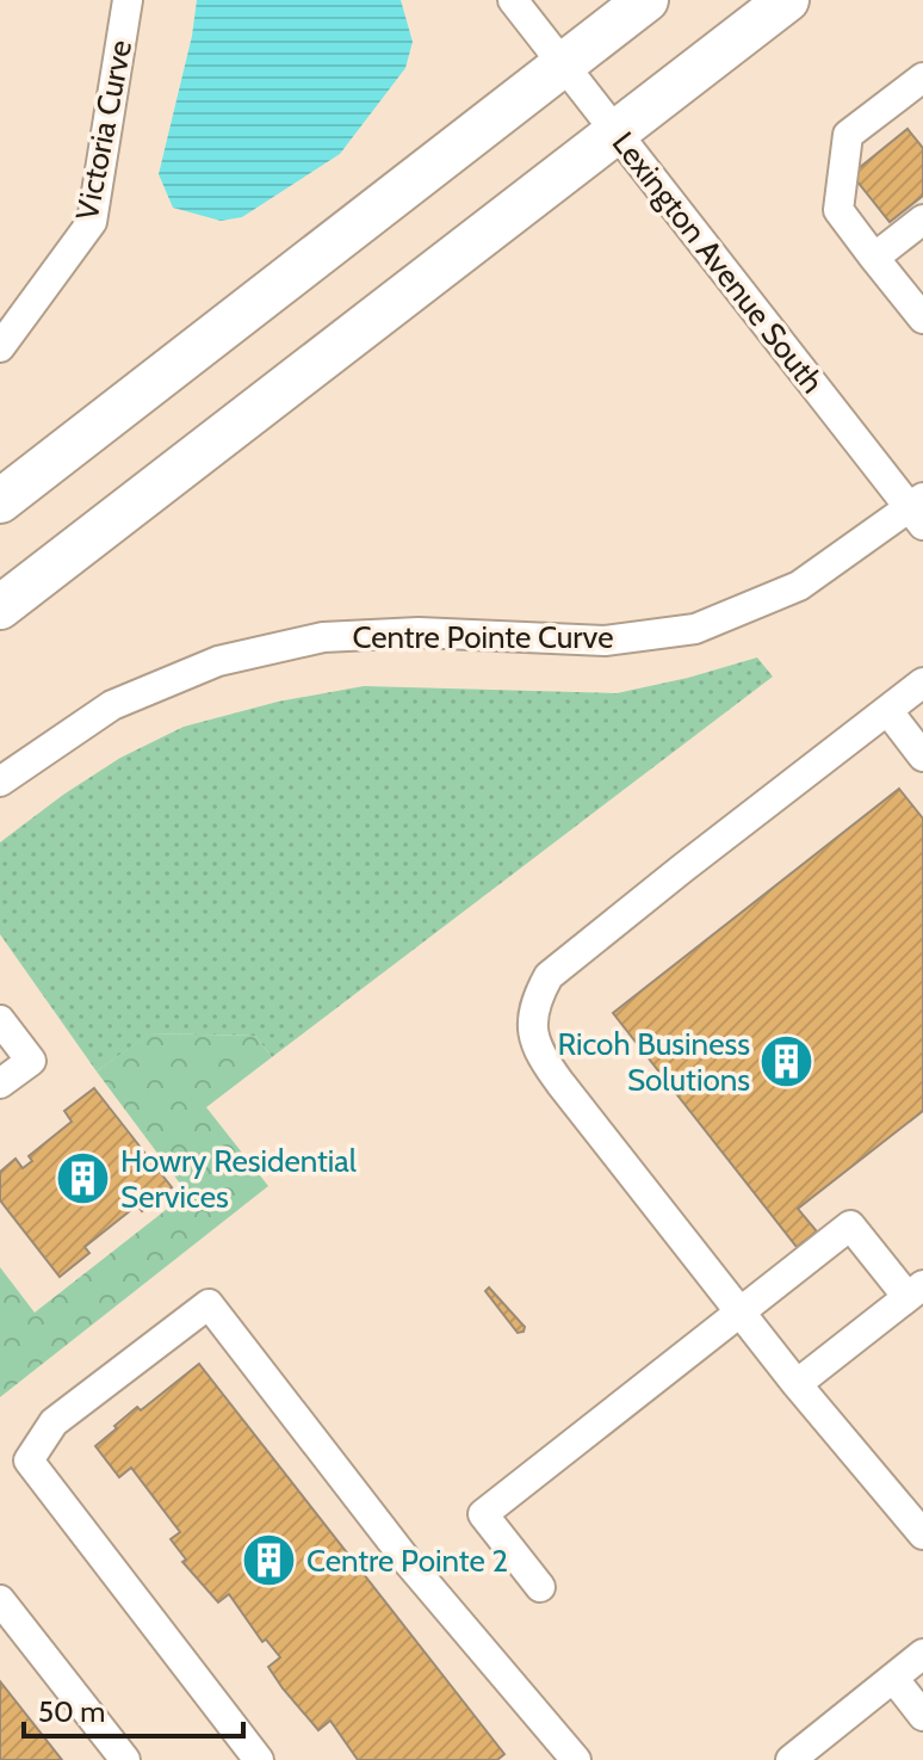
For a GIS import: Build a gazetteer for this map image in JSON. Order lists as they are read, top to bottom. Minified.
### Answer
{"streets":{"street":["Victoria Curve","Lexington Avenue South","Centre Pointe Curve"]},"crossings":[["Lexington Avenue South","Centre Pointe Curve"]],"places":{"building":["Ricoh Business Solutions","Howry Residential Services","Centre Pointe 2"]},"scale_bar":"50 m"}
